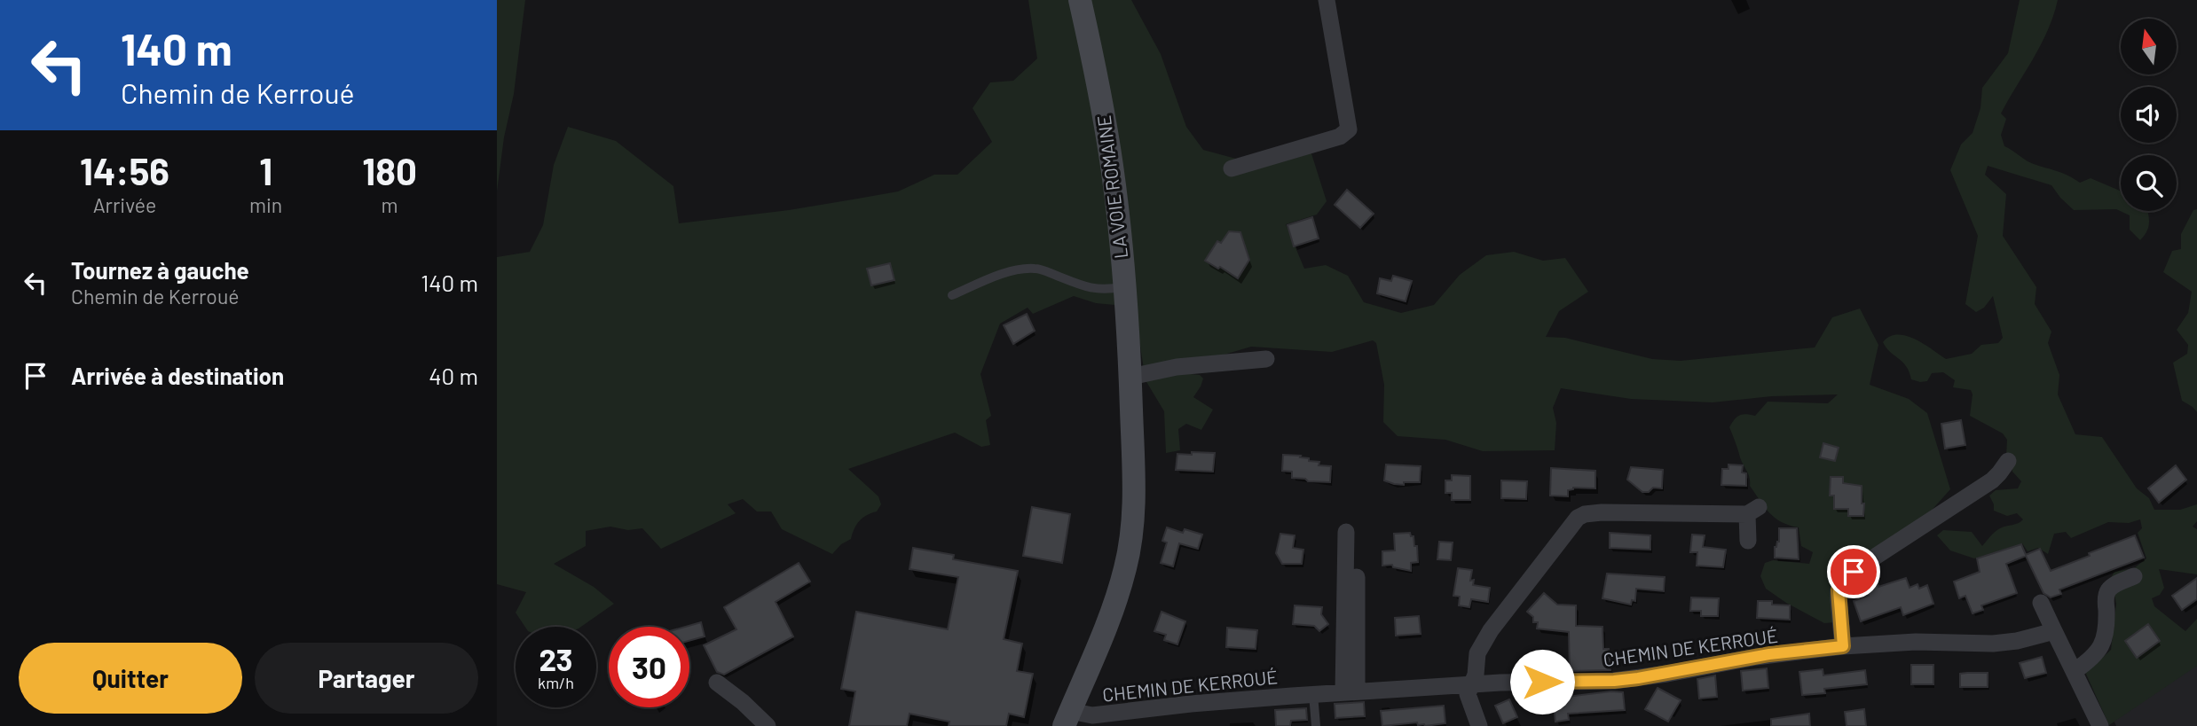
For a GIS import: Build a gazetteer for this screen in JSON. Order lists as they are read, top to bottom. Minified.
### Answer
{"streets":{"street":["LA VOIE ROMAINE","CHEMIN DE KERROUÉ"]},"crossings":[["LA VOIE ROMAINE","CHEMIN DE KERROUÉ"]],"north":"top","page":{"turn":["140 m","Chemin de Kerroué"],"eta":["14:56","Arrivée","1","min","180","m"],"list":[{"name":"Tournez à gauche","note":"Chemin de Kerroué","value":"140 m"},{"name":"Arrivée à destination","value":"40 m"}],"speed":"23 km/h","limit":"30","buttons":["Quitter","Partager"]}}
